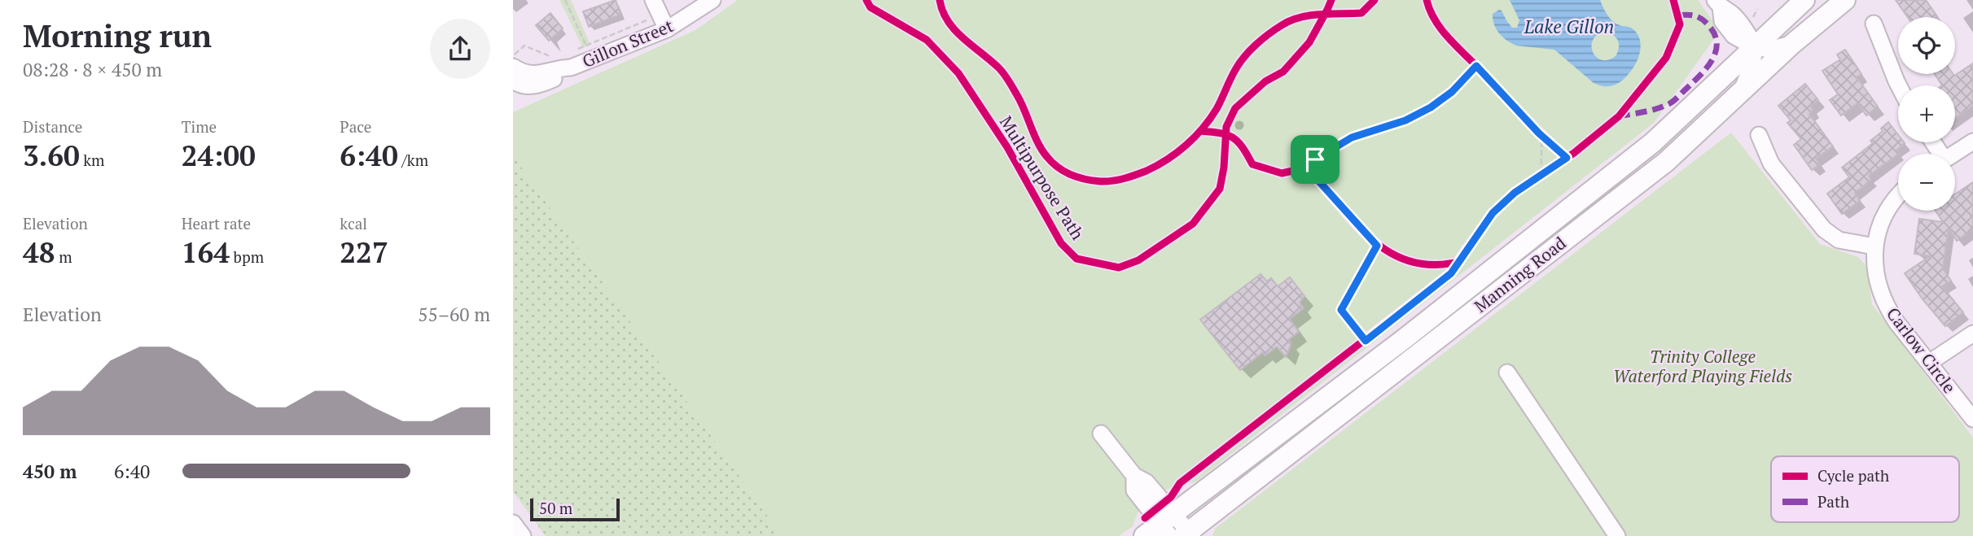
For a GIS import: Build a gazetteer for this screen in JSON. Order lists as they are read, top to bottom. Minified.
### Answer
{"streets":{"main road":["Manning Road"],"street":["Gillon Street","Carlow Circle"],"cycle path":["Multipurpose Path"]},"water":["Lake Gillon"],"parks":["Trinity College Waterford Playing Fields"],"legend":["Cycle path","Path"],"scale_bar":"50 m","page":{"heading":["Morning run","08:28 · 8 × 450 m"],"map_buttons":["+","−"],"stats":[["Distance","3.60 km"],["Time","24:00"],["Pace","6:40 /km"],["Elevation","48 m"],["Heart rate","164 bpm"],["kcal","227"]],"chart":["Elevation","55–60 m"],"list":[{"name":"450 m","note":"6:40"}],"scale":"50 m"}}
